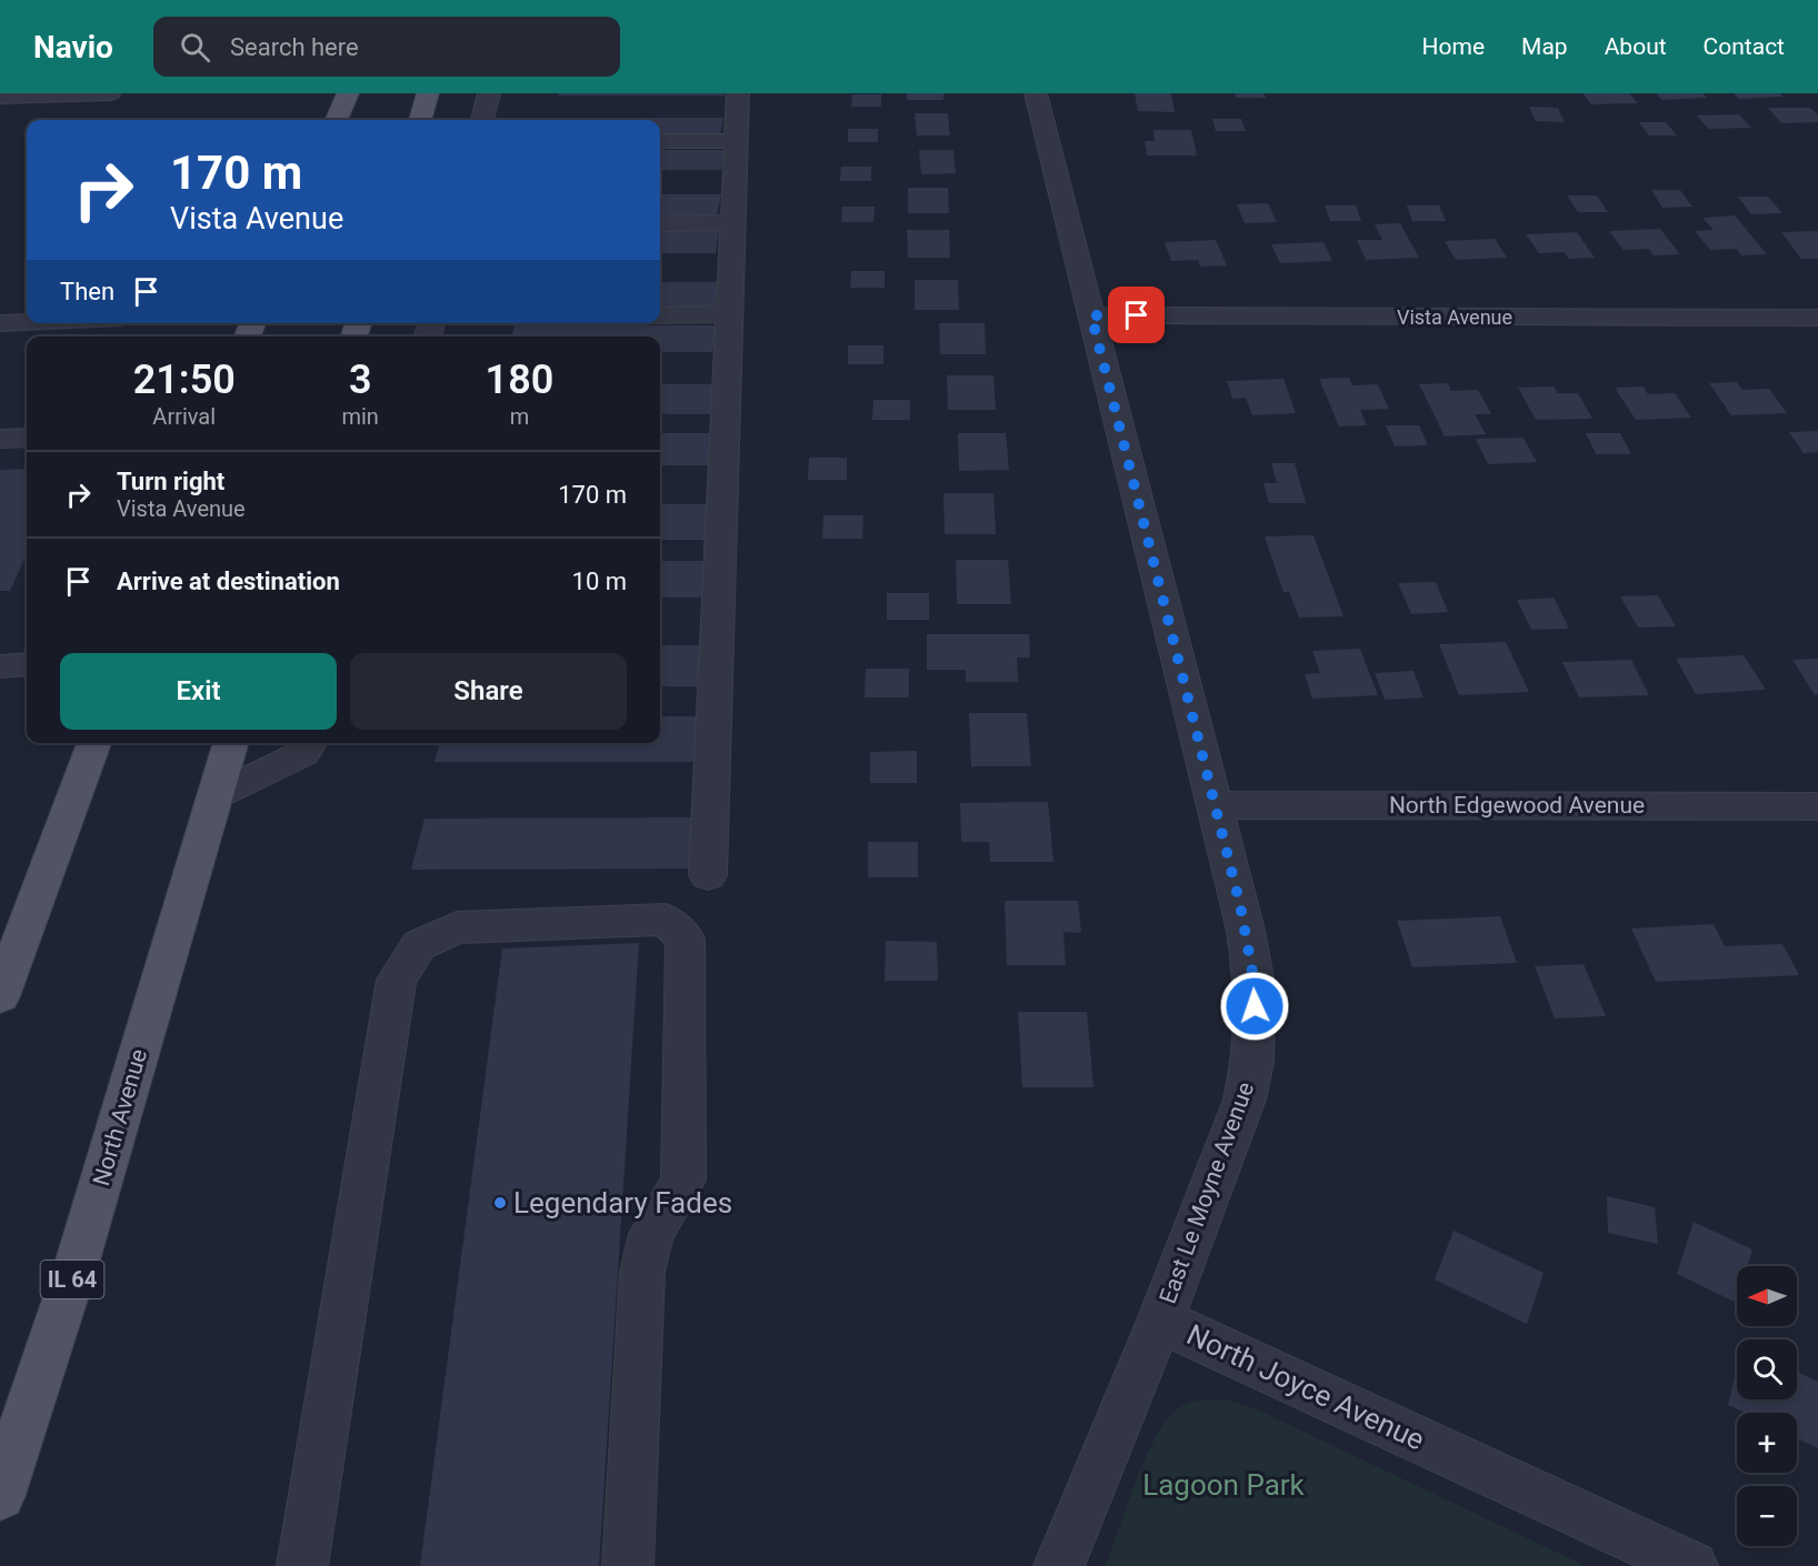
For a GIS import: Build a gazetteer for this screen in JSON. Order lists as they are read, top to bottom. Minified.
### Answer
{"streets":{"main road":["North Avenue","IL 64"],"street":["Vista Avenue","North Edgewood Avenue","East Le Moyne Avenue","North Joyce Avenue"]},"crossings":[["Vista Avenue","East Le Moyne Avenue"],["North Edgewood Avenue","East Le Moyne Avenue"],["East Le Moyne Avenue","North Joyce Avenue"]],"parks":["Lagoon Park"],"places":["Legendary Fades"],"north":"left","page":{"header":"Navio","search":"Search here","nav":["Home","Map","About","Contact"],"turn":["170 m","Vista Avenue"],"then":"Then","eta":["21:50","Arrival","3","min","180","m"],"list":[{"name":"Turn right","note":"Vista Avenue","value":"170 m"},{"name":"Arrive at destination","value":"10 m"}],"buttons":["Exit","Share"],"map_buttons":["+","−"]}}
